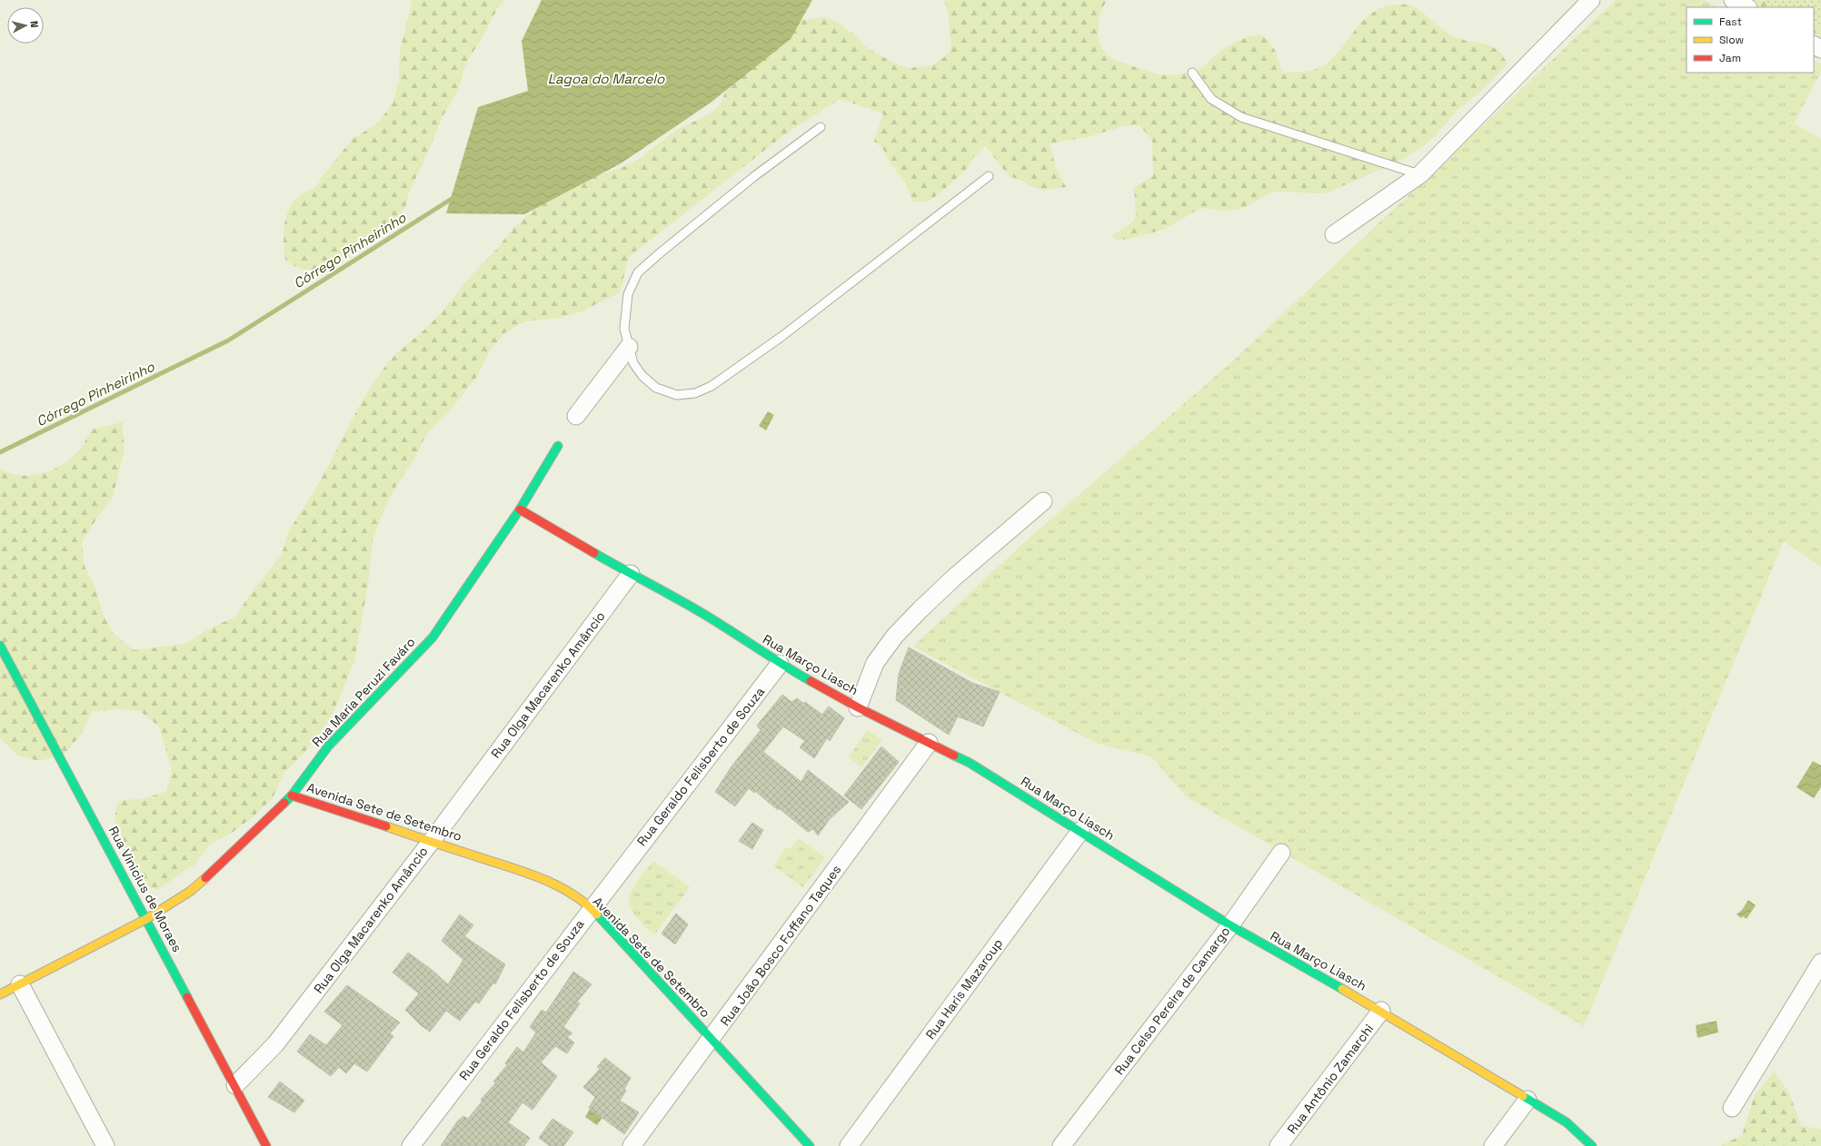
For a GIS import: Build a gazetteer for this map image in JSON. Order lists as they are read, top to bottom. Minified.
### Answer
{"streets":{"street":["Rua Março Liasch","Rua Olga Macarenko Amâncio","Rua Maria Peruzi Faváro","Rua Geraldo Felisberto de Souza","Avenida Sete de Setembro","Rua Vinicius de Moraes","Rua João Bosco Foffano Taques","Rua Haris Mazaroup","Rua Celso Pereira de Camargo","Rua Antônio Zamarchi"]},"crossings":[["Rua Março Liasch","Rua Olga Macarenko Amâncio"],["Rua Março Liasch","Rua Maria Peruzi Faváro"],["Rua Março Liasch","Rua Geraldo Felisberto de Souza"],["Rua Março Liasch","Rua João Bosco Foffano Taques"],["Rua Março Liasch","Rua Haris Mazaroup"],["Rua Março Liasch","Rua Celso Pereira de Camargo"],["Rua Março Liasch","Rua Antônio Zamarchi"],["Rua Olga Macarenko Amâncio","Avenida Sete de Setembro"],["Rua Olga Macarenko Amâncio","Rua Vinicius de Moraes"],["Rua Maria Peruzi Faváro","Avenida Sete de Setembro"],["Rua Maria Peruzi Faváro","Rua Vinicius de Moraes"],["Rua Geraldo Felisberto de Souza","Avenida Sete de Setembro"],["Avenida Sete de Setembro","Rua João Bosco Foffano Taques"]],"water":["Lagoa do Marcelo","Córrego Pinheirinho"],"legend":["Fast","Slow","Jam"],"north":"right"}
